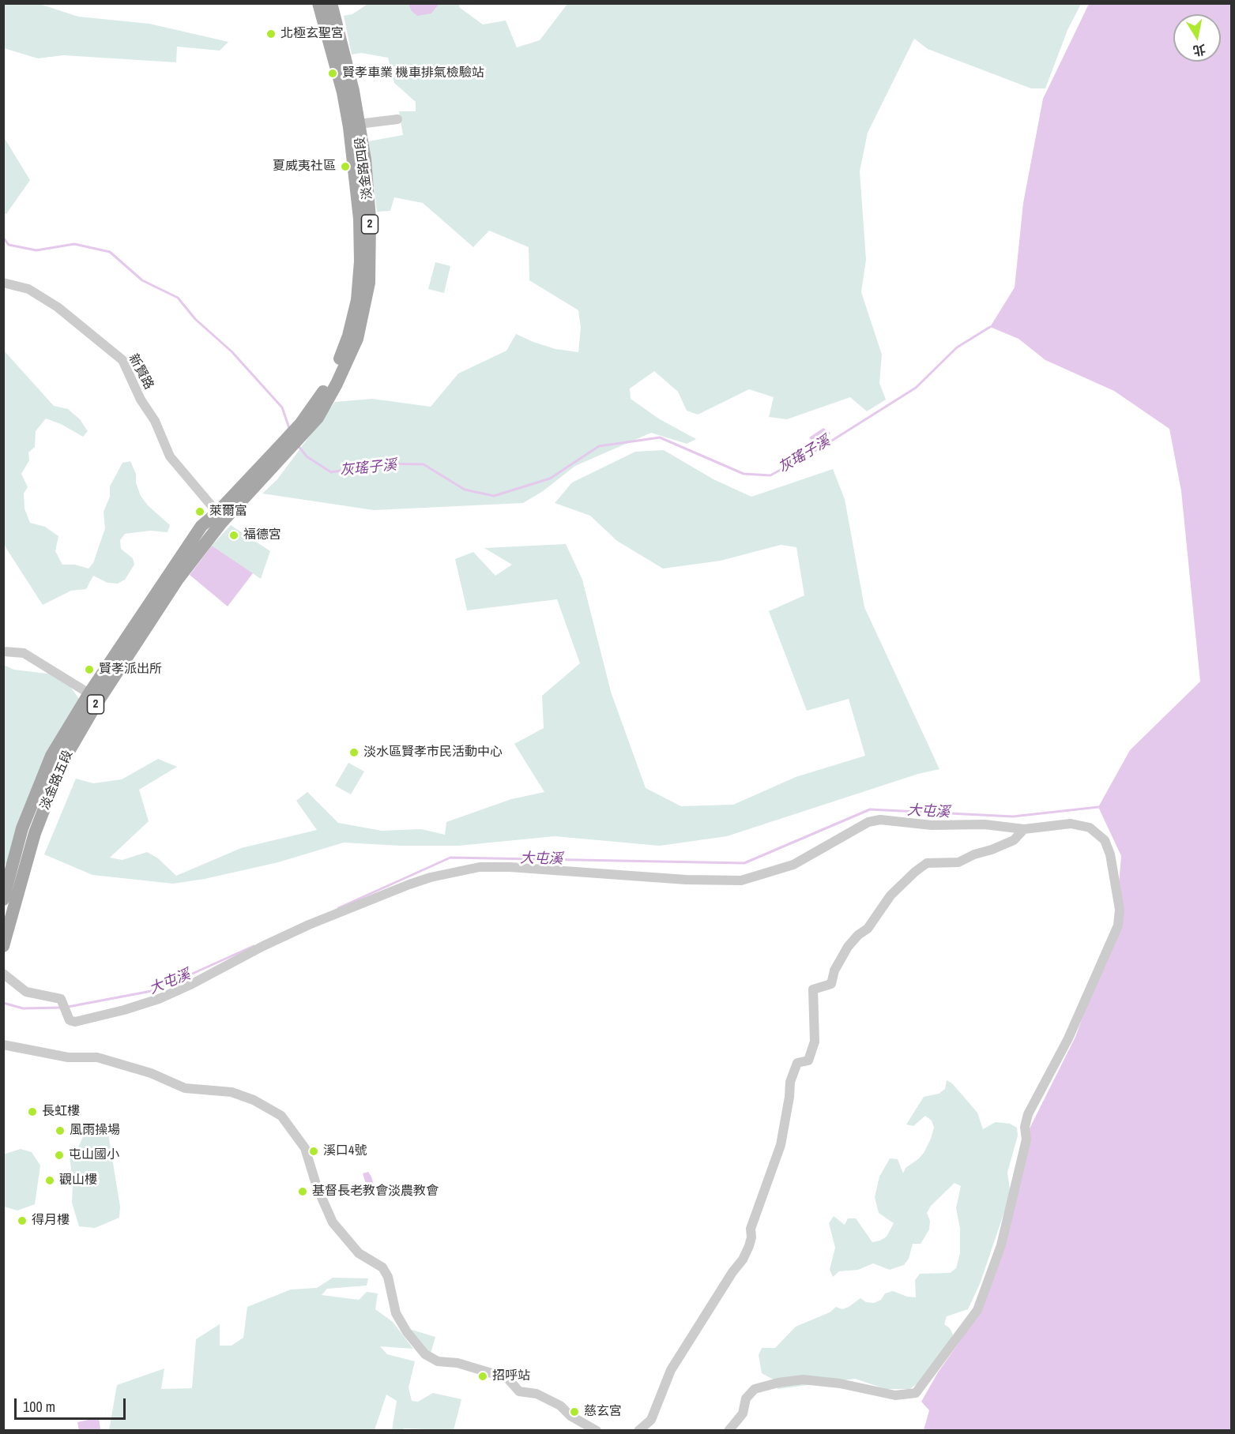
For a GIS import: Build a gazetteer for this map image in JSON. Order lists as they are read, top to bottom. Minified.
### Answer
{"streets":{"main road":["淡金路四段","2","淡金路五段"],"street":["新賢路"]},"crossings":[["淡金路四段","2"],["2","新賢路"],["2","淡金路五段"],["新賢路","淡金路五段"]],"water":["灰瑤子溪","大屯溪"],"places":["北極玄聖宮","賢孝車業 機車排氣檢驗站","夏威夷社區","萊爾富","福德宮","賢孝派出所","淡水區賢孝市民活動中心","長虹樓","風雨操場","溪口4號","屯山國小","觀山樓","基督長老教會淡農教會","得月樓","招呼站","慈玄宮"],"scale_bar":"100 m","north":"bottom"}
